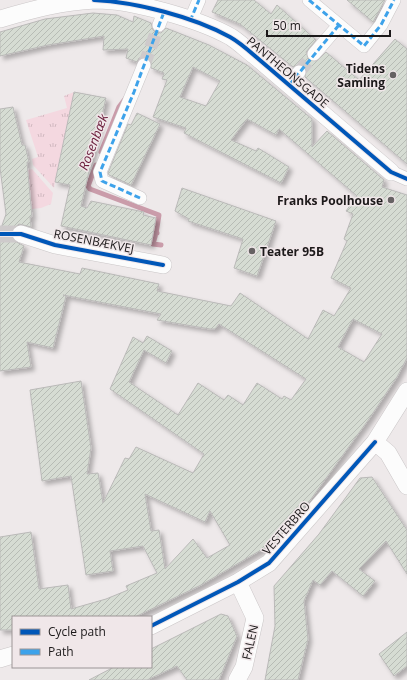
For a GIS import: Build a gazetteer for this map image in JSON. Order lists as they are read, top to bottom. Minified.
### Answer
{"streets":{"street":["PANTHEONSGADE","ROSENBÆKVEJ","VESTERBRO","FALEN"]},"crossings":[["VESTERBRO","FALEN"]],"water":["Rosenbæk"],"places":["Tidens Samling","Franks Poolhouse","Teater 95B"],"legend":["Cycle path","Path"],"scale_bar":"50 m"}
